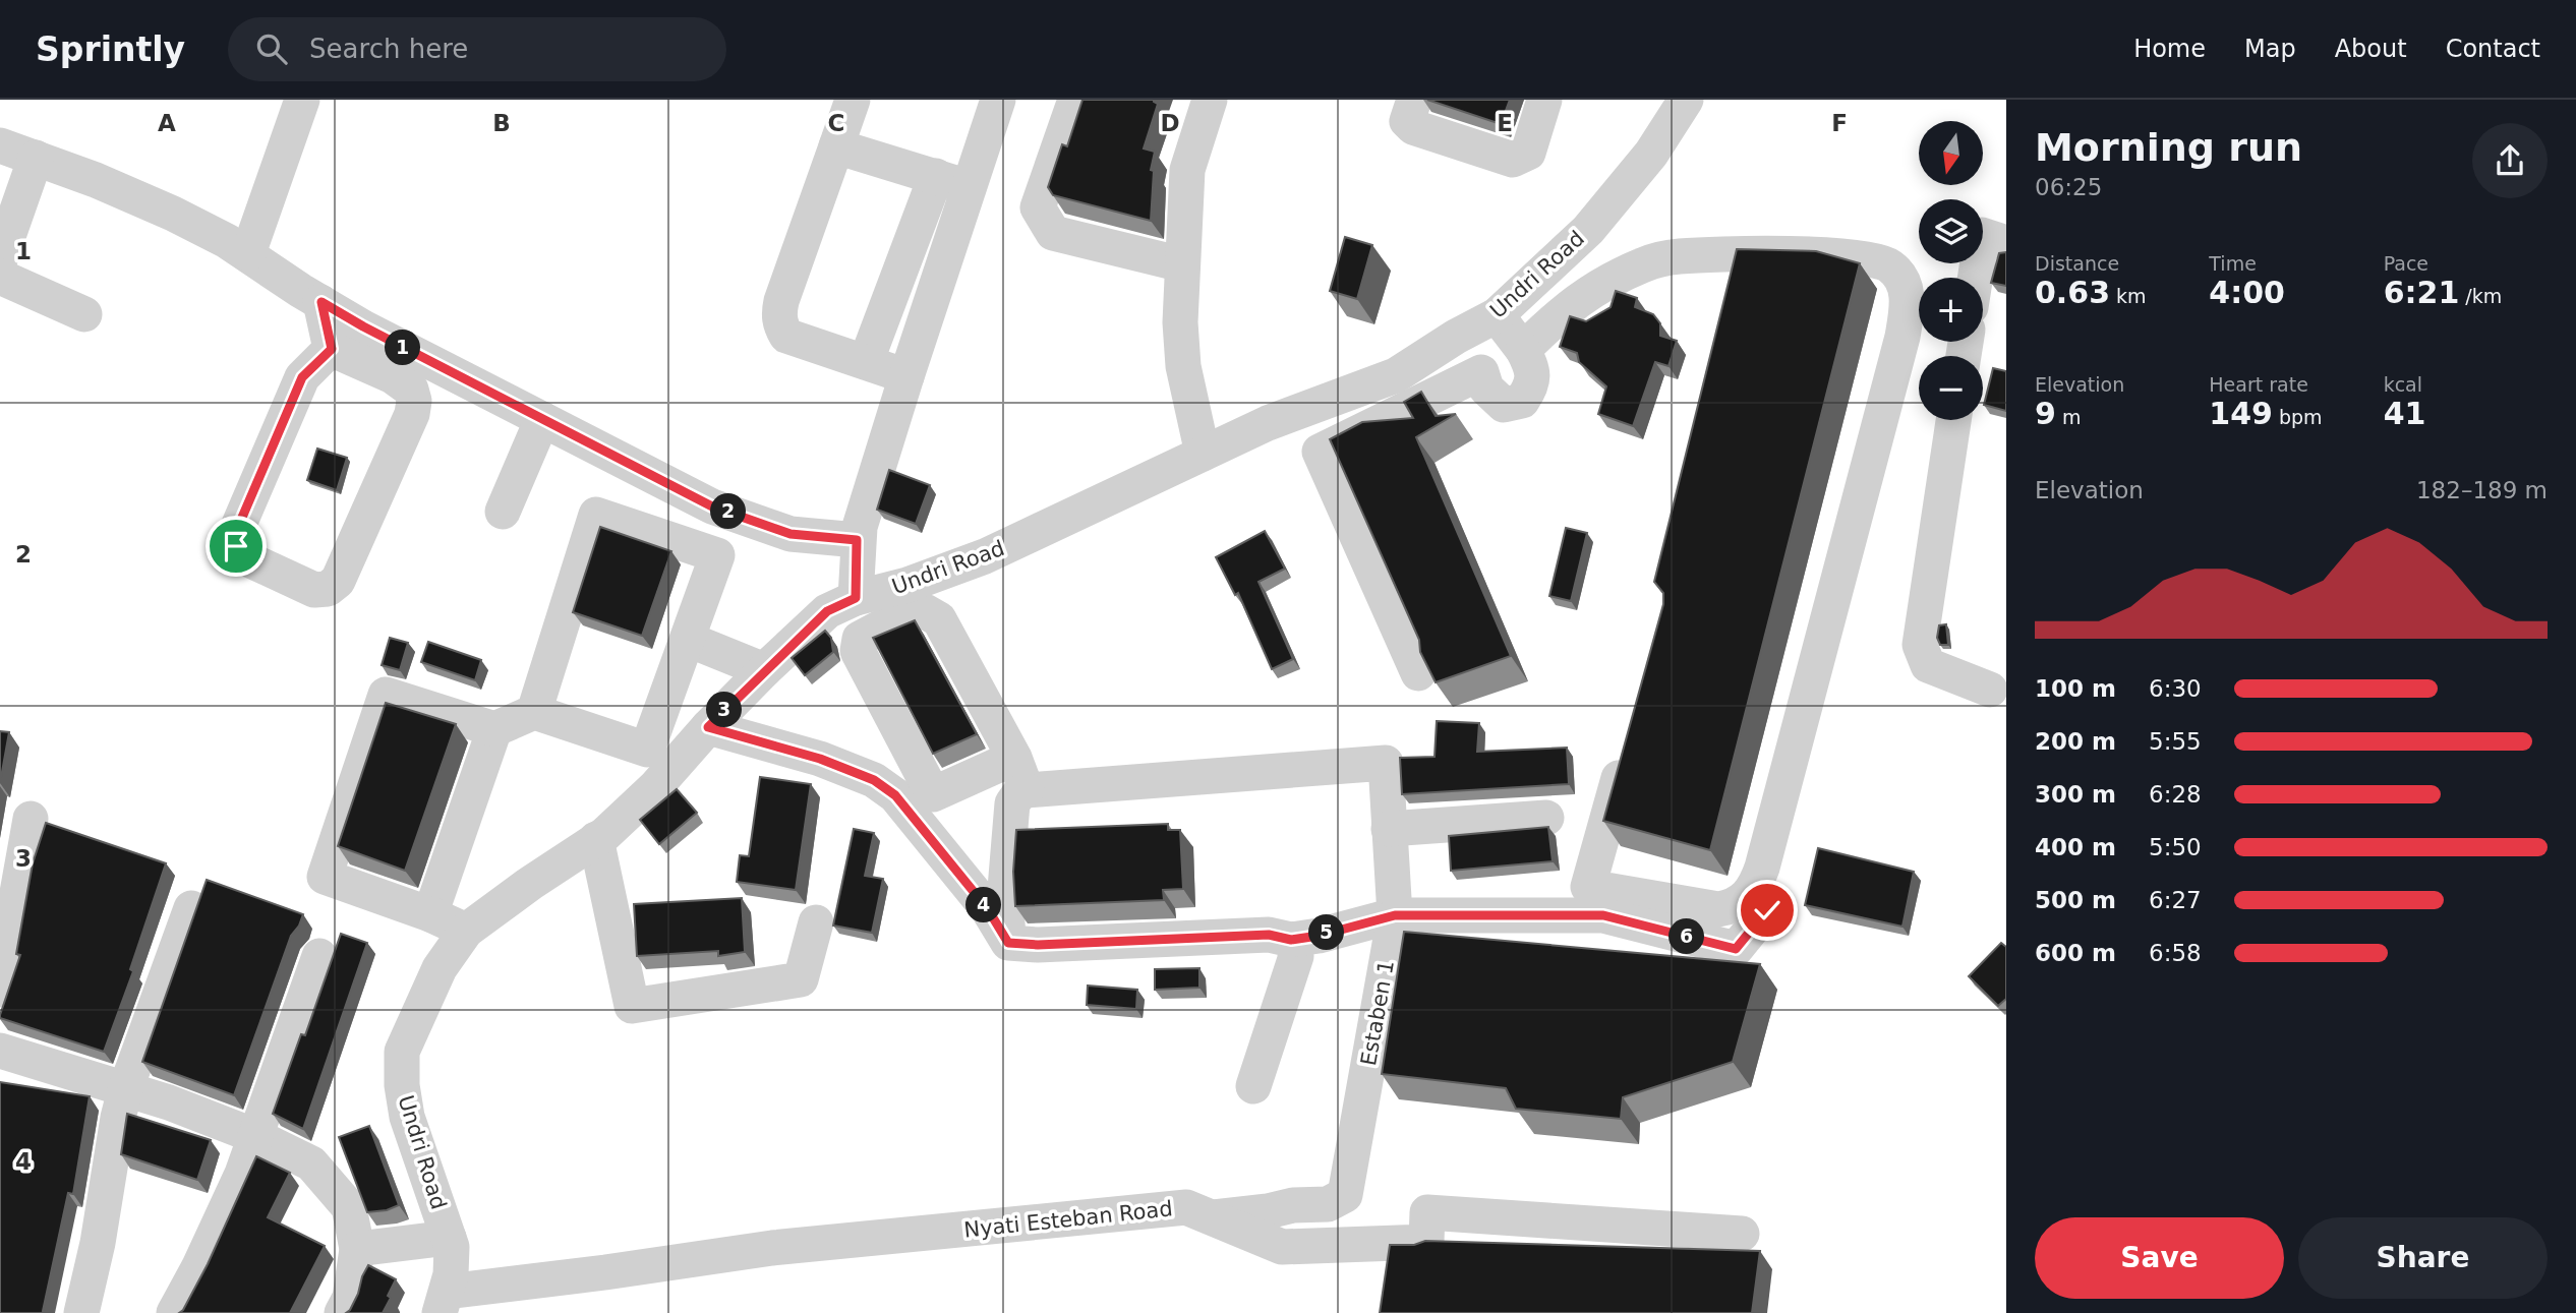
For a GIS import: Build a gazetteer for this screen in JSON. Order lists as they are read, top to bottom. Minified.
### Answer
{"streets":{"street":["Undri Road","Estaben 1","Nyati Esteban Road"]},"crossings":[["Undri Road","Nyati Esteban Road"],["Estaben 1","Nyati Esteban Road"]],"north":"bottom","page":{"header":"Sprintly","search":"Search here","nav":["Home","Map","About","Contact"],"heading":["Morning run","06:25"],"map_buttons":["+","−"],"stats":[["Distance","0.63 km"],["Time","4:00"],["Pace","6:21 /km"],["Elevation","9 m"],["Heart rate","149 bpm"],["kcal","41"]],"pins":["1","2","3","4","5","6"],"chart":["Elevation","182–189 m"],"list":[{"name":"100 m","note":"6:30"},{"name":"200 m","note":"5:55"},{"name":"300 m","note":"6:28"},{"name":"400 m","note":"5:50"},{"name":"500 m","note":"6:27"},{"name":"600 m","note":"6:58"}],"buttons":["Save","Share"]},"grid":{"columns":["A","B","C","D","E","F"],"rows":["1","2","3","4"]}}
